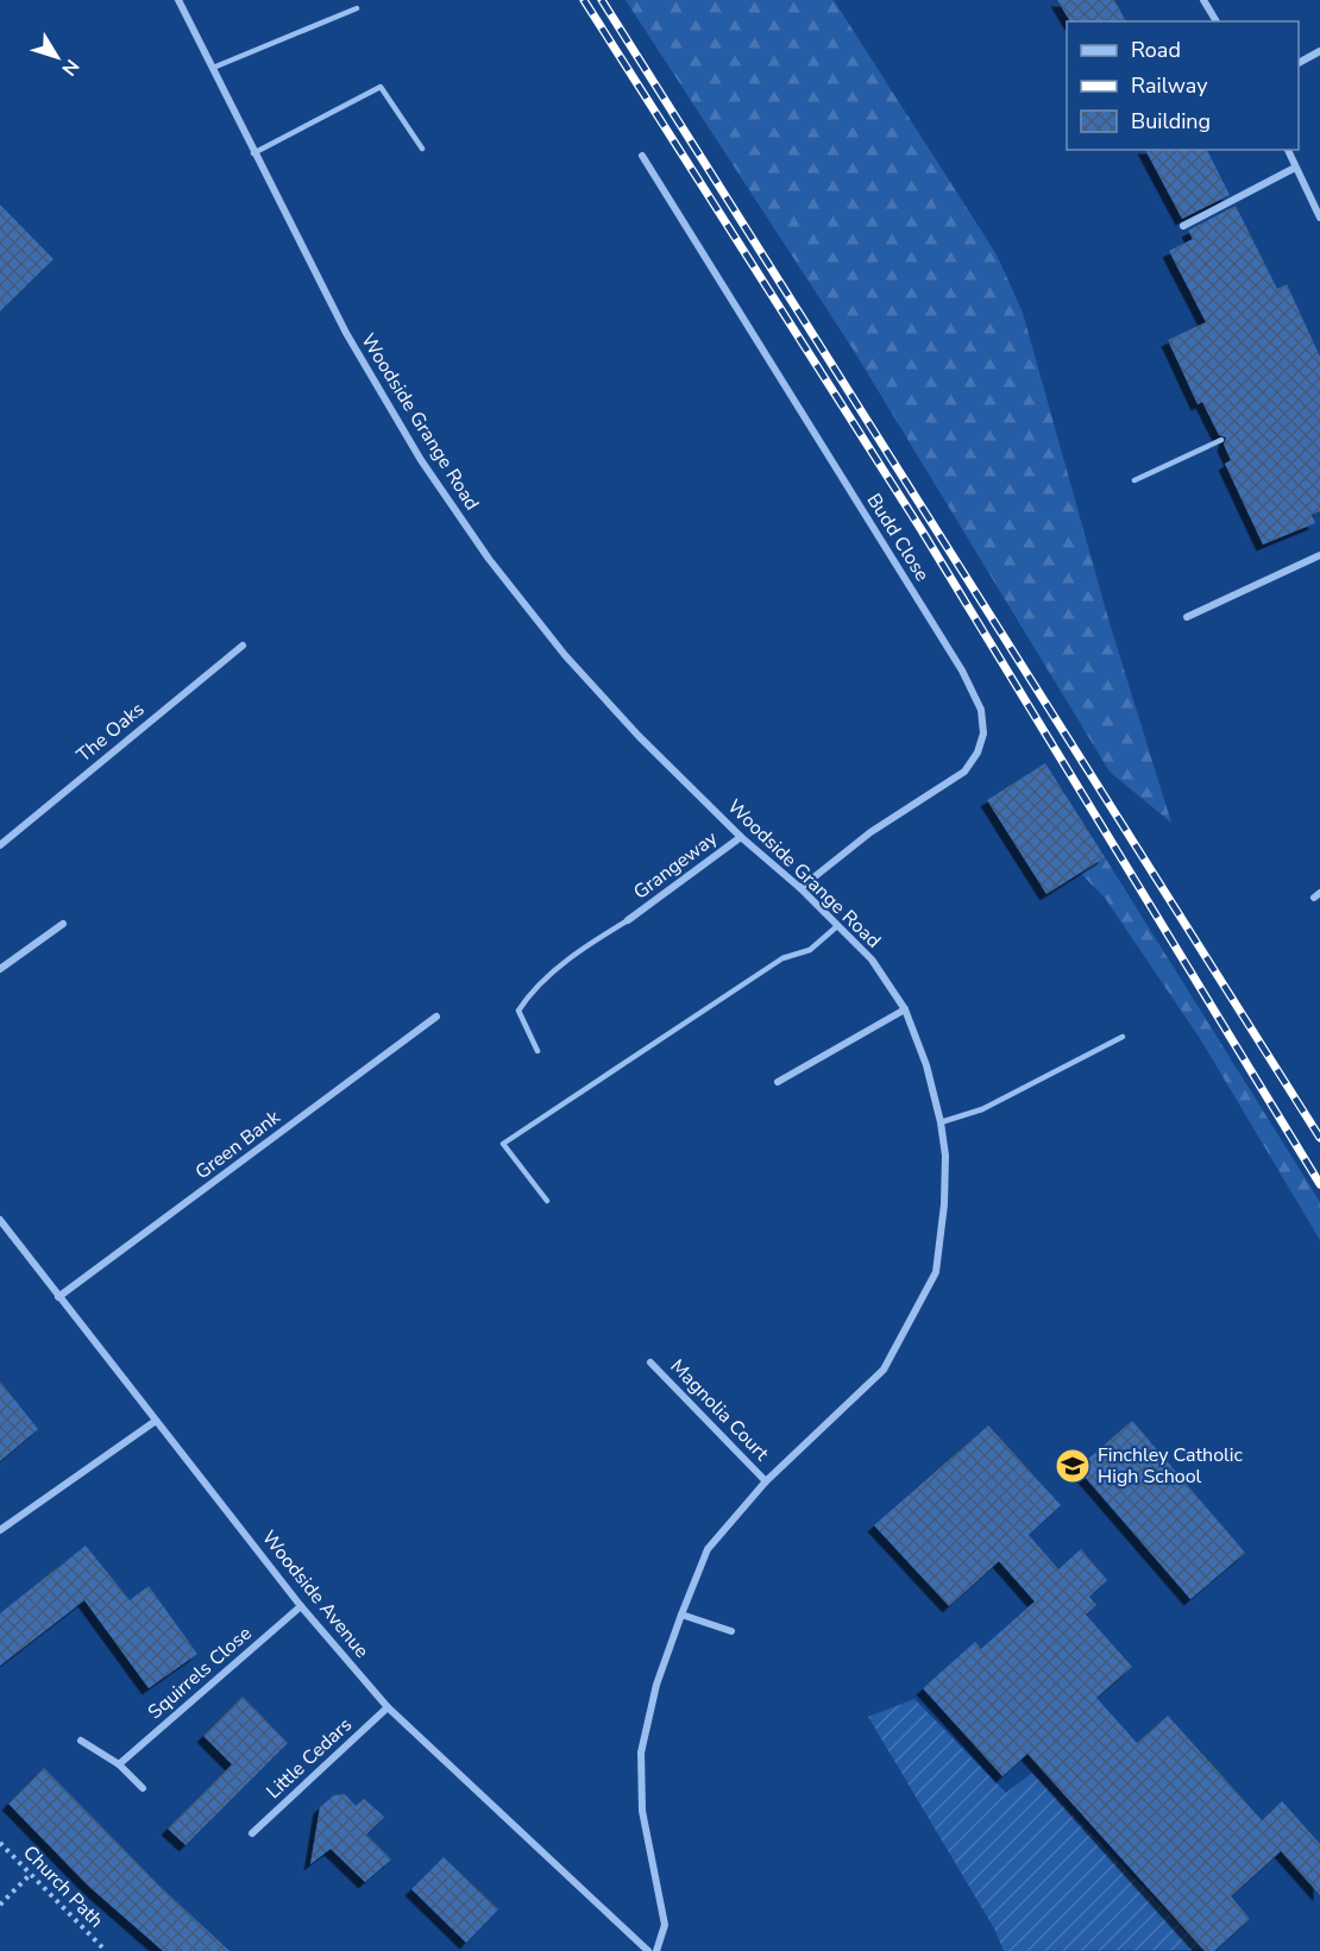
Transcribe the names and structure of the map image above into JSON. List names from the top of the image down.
{
  "streets": {
    "street": [
      "Woodside Grange Road",
      "Budd Close",
      "The Oaks",
      "Grangeway",
      "Green Bank",
      "Magnolia Court",
      "Woodside Avenue",
      "Squirrels Close",
      "Little Cedars"
    ],
    "path": ["Church Path"]
  },
  "crossings": [
    ["Woodside Grange Road", "Budd Close"],
    ["Woodside Grange Road", "Grangeway"],
    ["Woodside Grange Road", "Magnolia Court"],
    ["Green Bank", "Woodside Avenue"],
    ["Woodside Avenue", "Squirrels Close"],
    ["Woodside Avenue", "Little Cedars"]
  ],
  "places": {
    "school or university": ["Finchley Catholic High School"]
  },
  "legend": ["Road", "Railway", "Building"],
  "north": "bottom right"
}
